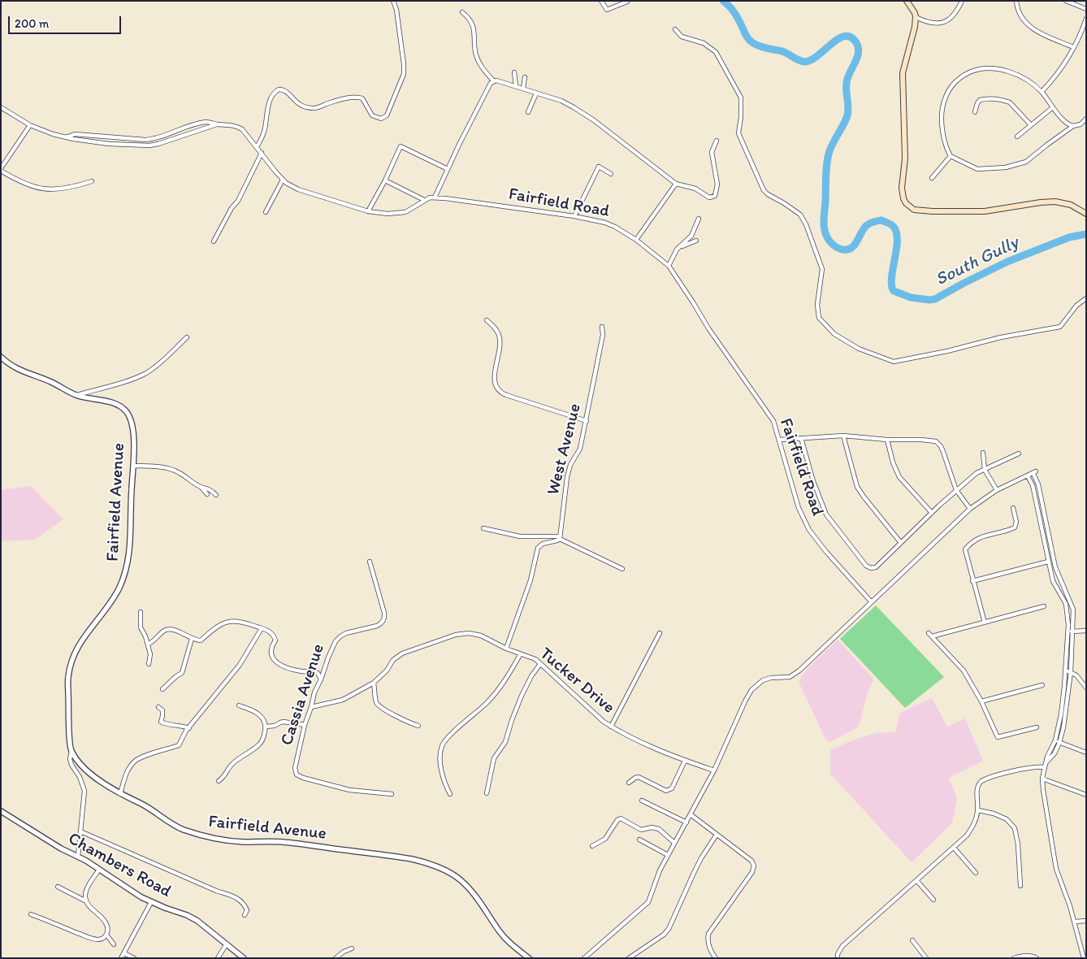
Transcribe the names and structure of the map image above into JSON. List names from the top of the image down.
{
  "streets": {
    "street": [
      "Fairfield Road",
      "West Avenue",
      "Fairfield Avenue",
      "Tucker Drive",
      "Cassia Avenue",
      "Chambers Road"
    ]
  },
  "crossings": [
    ["Tucker Drive", "Cassia Avenue"]
  ],
  "water": ["South Gully"],
  "scale_bar": "200 m"
}
